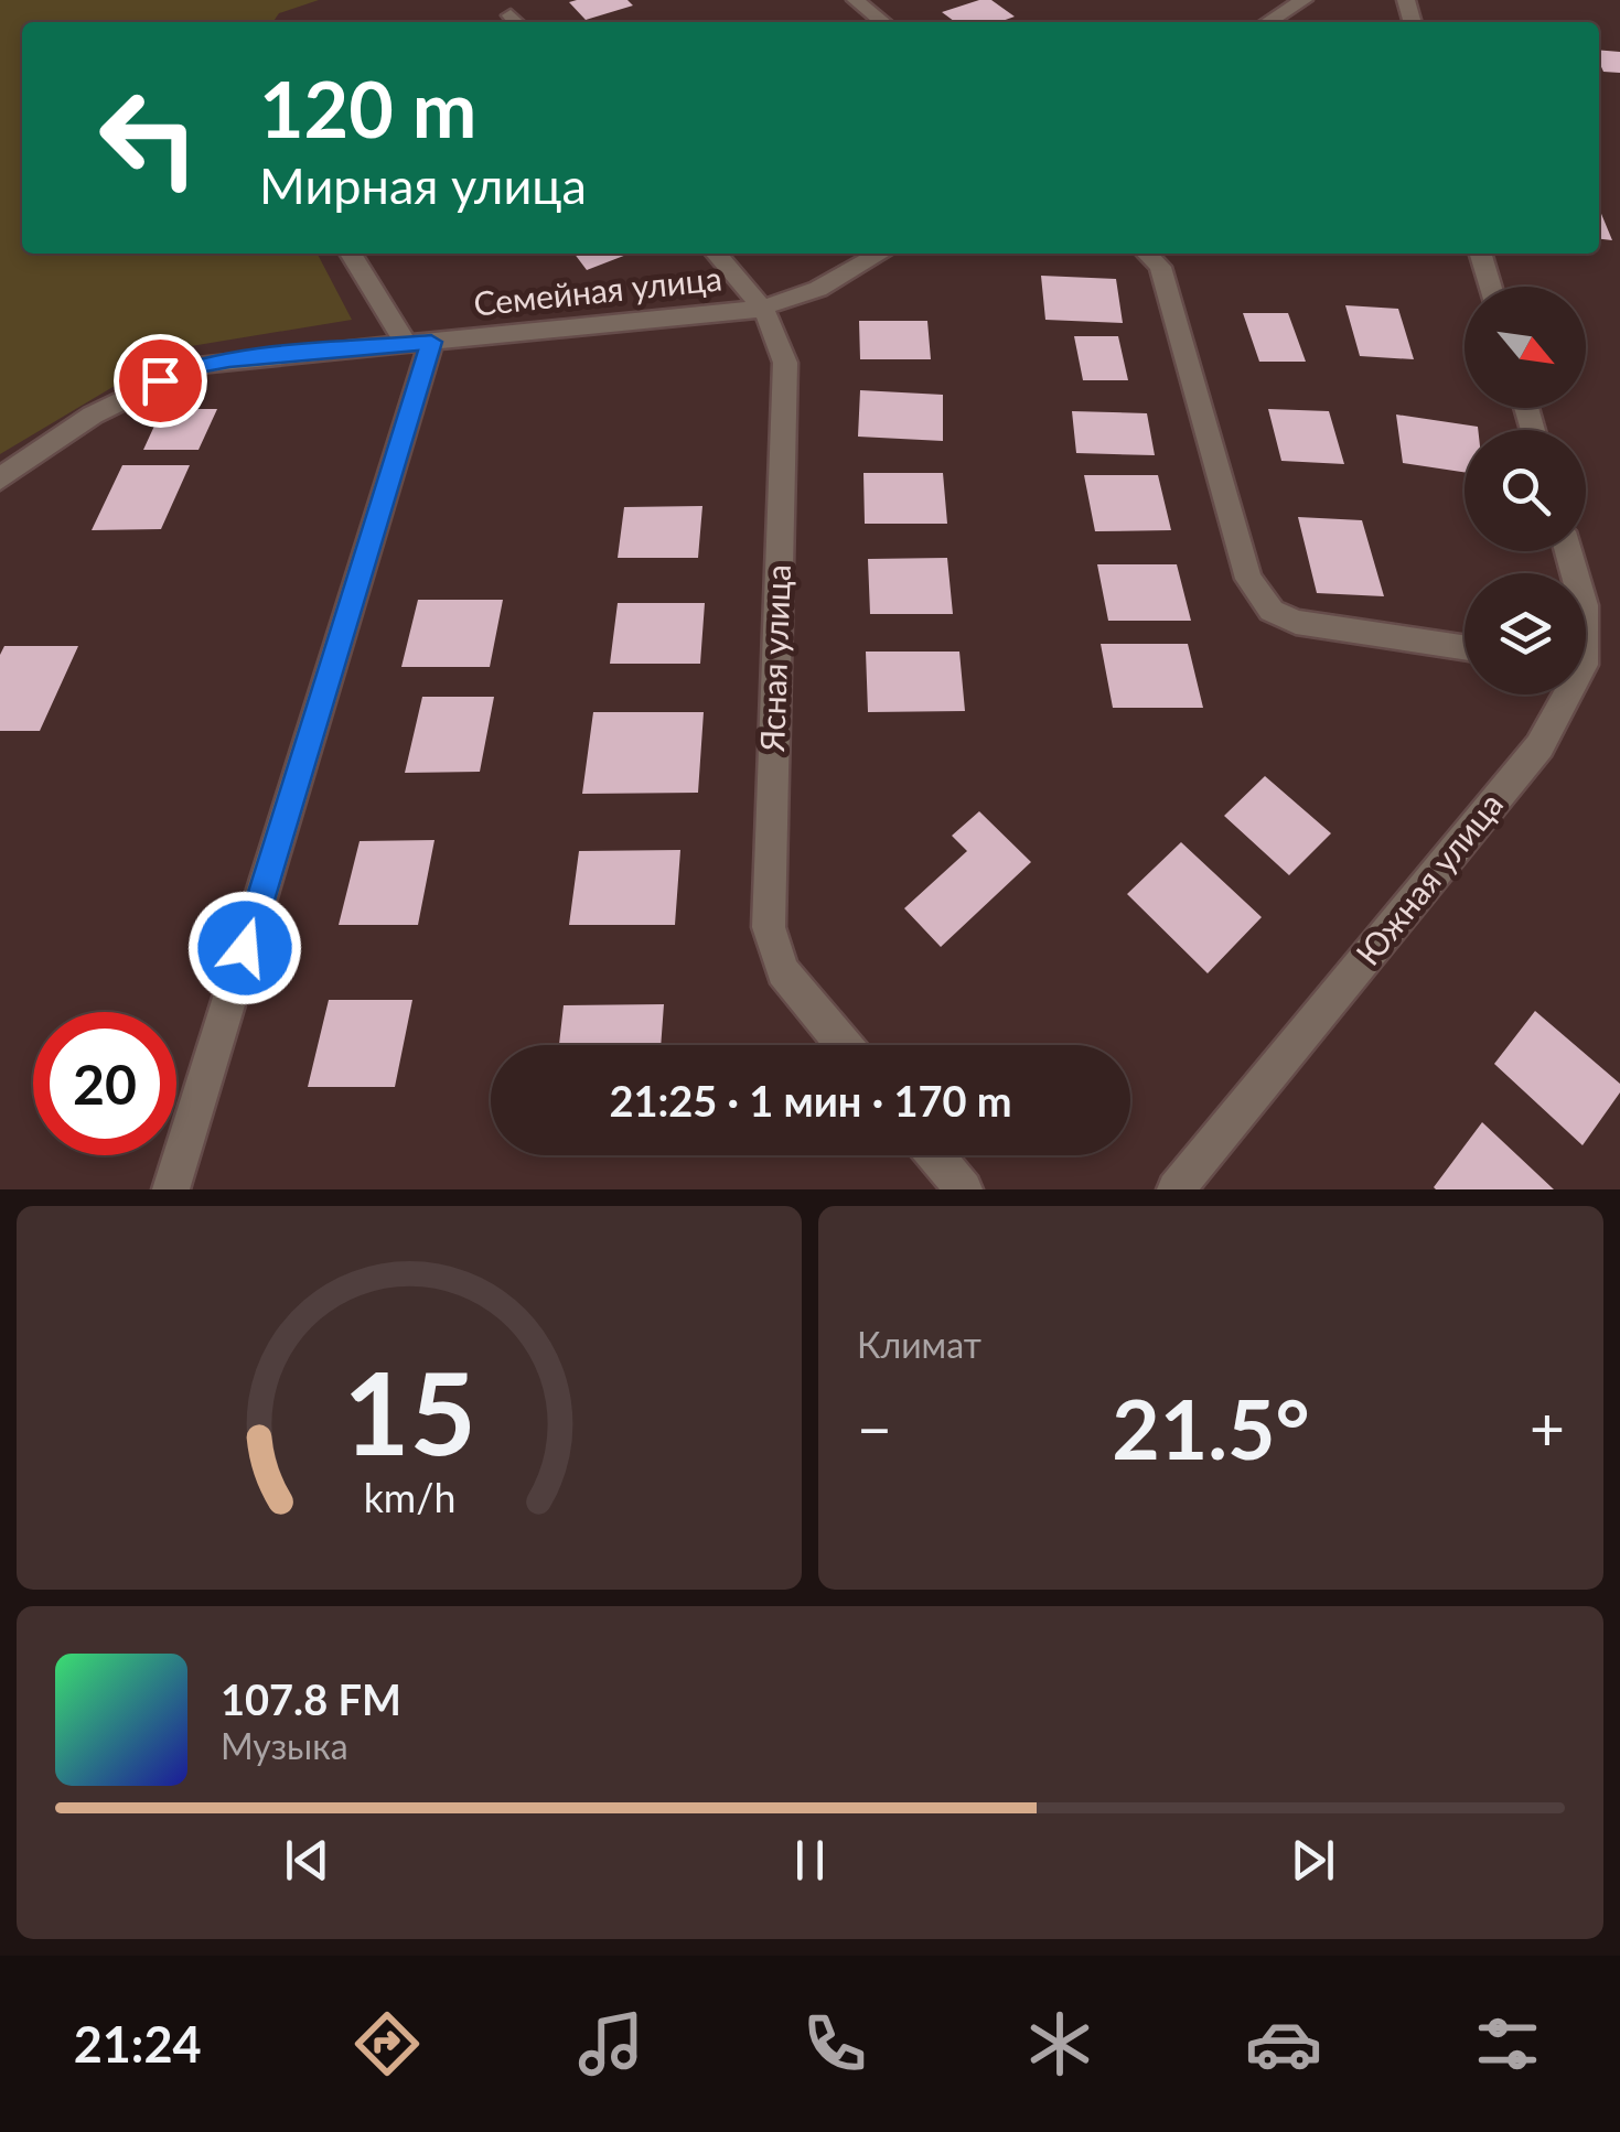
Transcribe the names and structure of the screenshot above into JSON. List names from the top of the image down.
{
  "streets": {
    "street": ["Семейная улица", "Ясная улица", "Южная улица"]
  },
  "crossings": [
    ["Семейная улица", "Ясная улица"]
  ],
  "north": "bottom right",
  "page": {
    "turn": ["120 m", "Мирная улица"],
    "limit": "20",
    "trip": "21:25 · 1 мин · 170 m",
    "tile": "Климат",
    "heat": ["−", "21.5°", "+"],
    "song": ["107.8 FM", "Музыка"],
    "tabs": "21:24",
    "gauge": ["15", "km/h"]
  }
}
